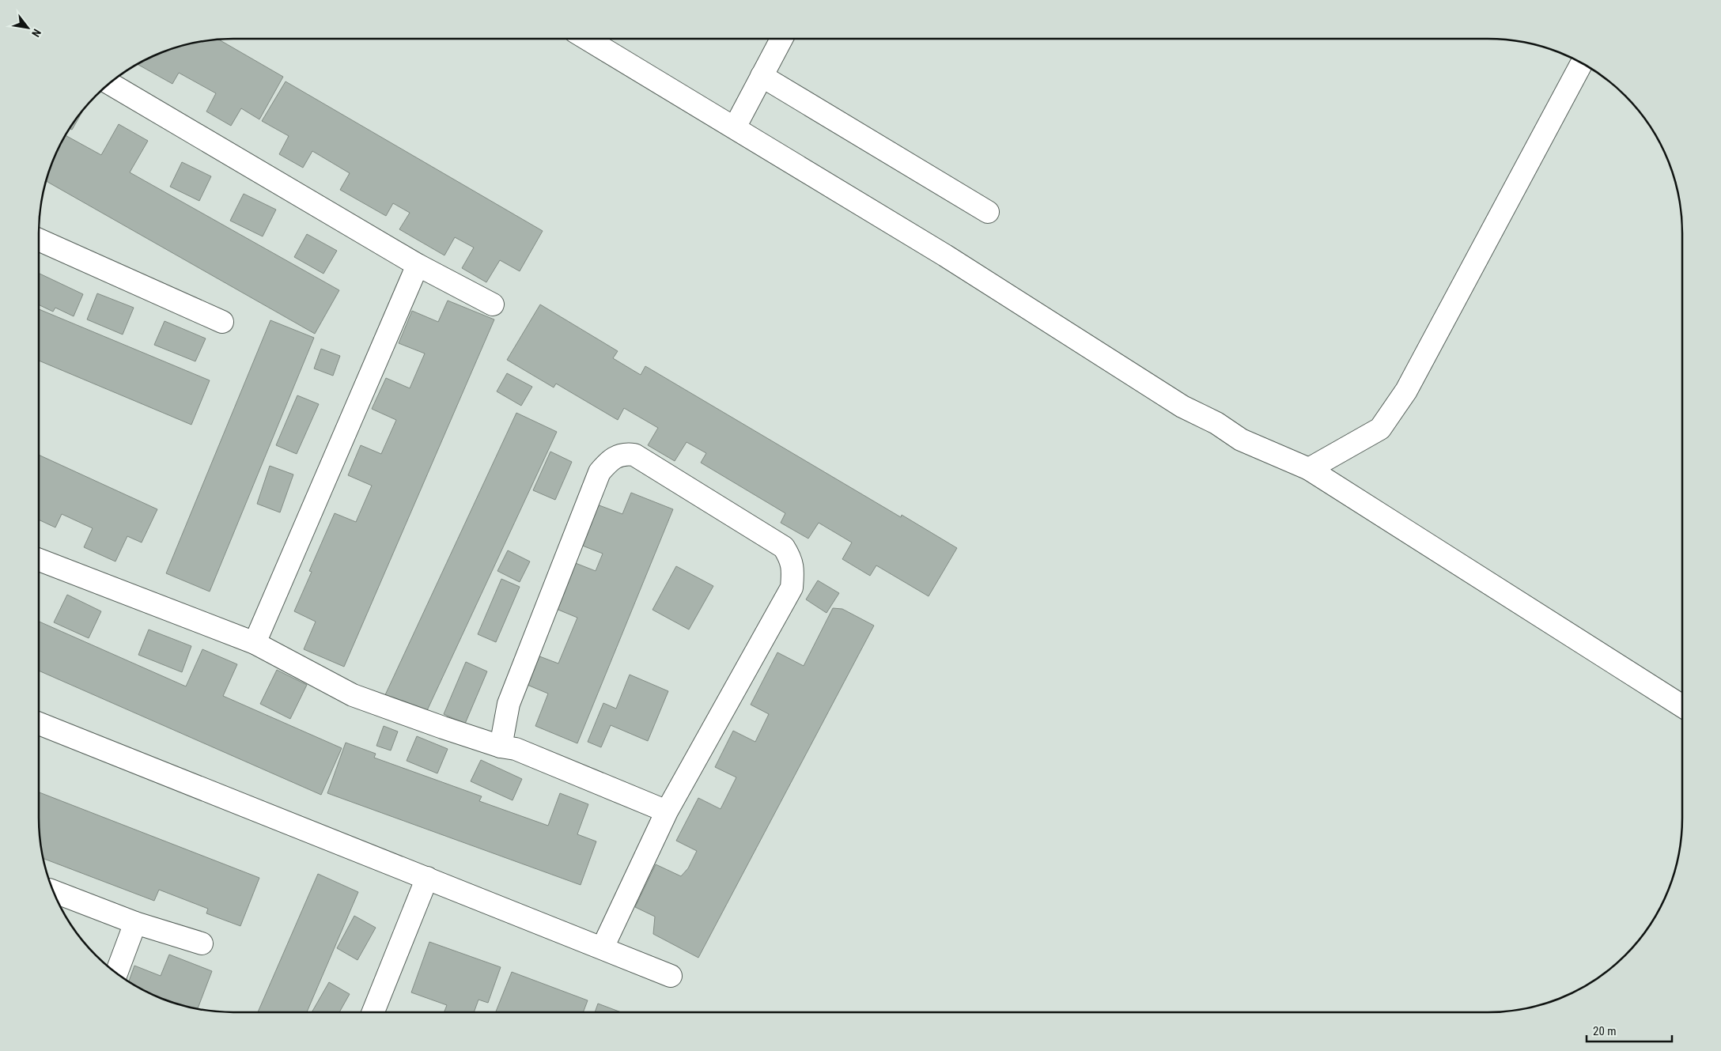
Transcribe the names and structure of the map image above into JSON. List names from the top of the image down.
{
  "scale_bar": "20 m",
  "north": "bottom right"
}
